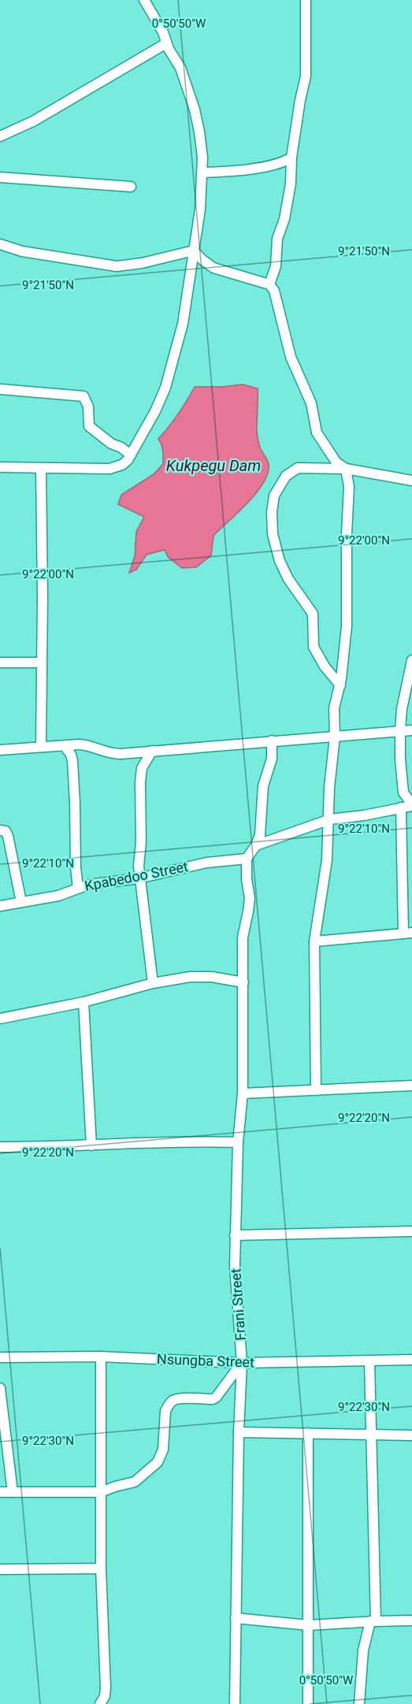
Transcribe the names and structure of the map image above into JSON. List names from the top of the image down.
{
  "streets": {
    "street": ["Kpabedoo Street", "Frani Street", "Nsungba Street"]
  },
  "crossings": [
    ["Kpabedoo Street", "Frani Street"],
    ["Frani Street", "Nsungba Street"]
  ],
  "water": ["Kukpegu Dam"],
  "coordinates": [
    "0°50'50\"W",
    "9°21'50\"N",
    "9°22'00\"N",
    "9°22'10\"N",
    "9°22'20\"N",
    "9°22'30\"N"
  ]
}
